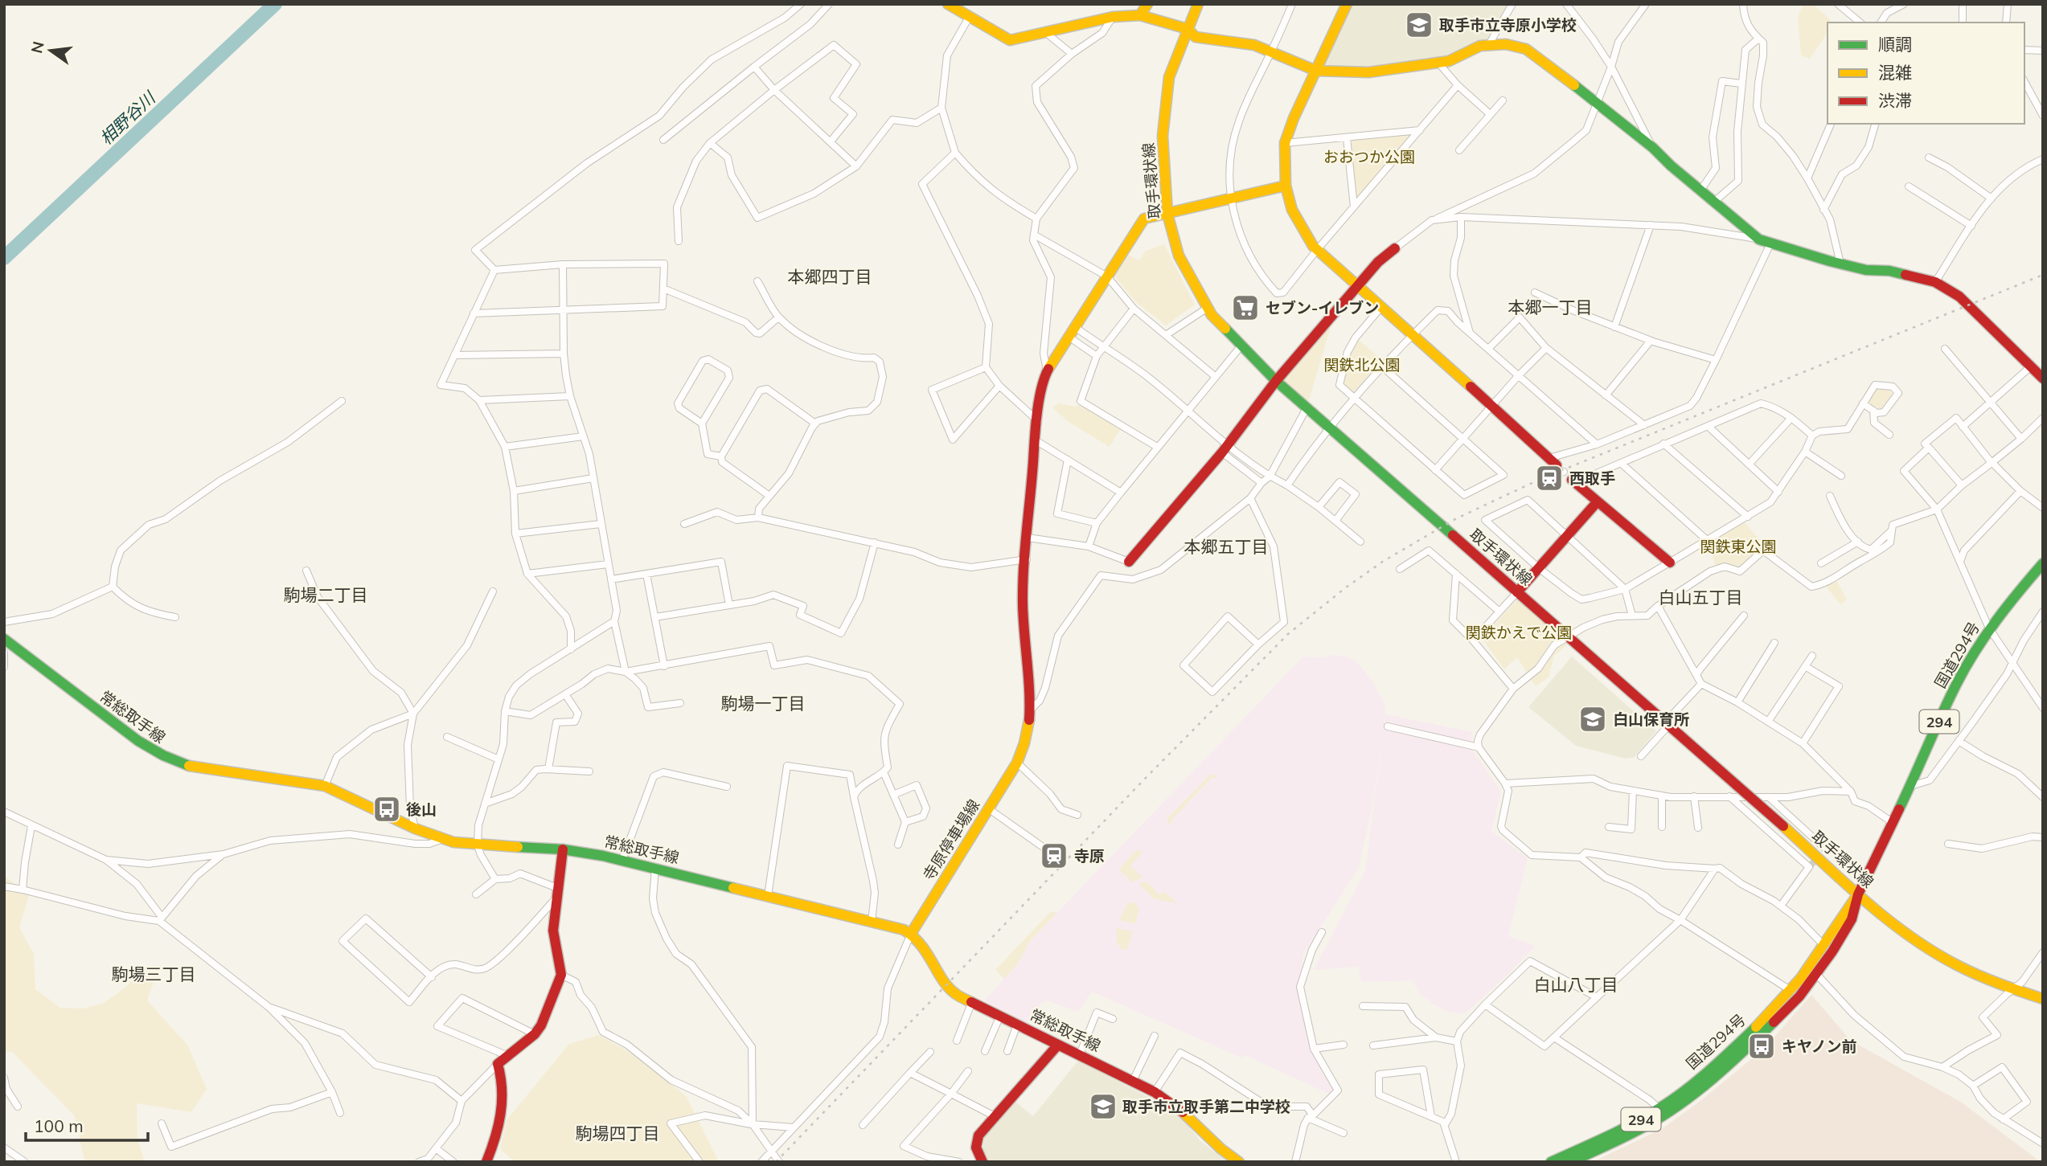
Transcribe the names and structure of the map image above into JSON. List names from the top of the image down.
{
  "streets": {
    "main road": [
      "取手環状線",
      "国道294号",
      "常総取手線",
      "294",
      "寺原停車場線"
    ]
  },
  "crossings": [
    ["取手環状線", "国道294号"],
    ["取手環状線", "寺原停車場線"],
    ["常総取手線", "寺原停車場線"]
  ],
  "districts": [
    "本郷四丁目",
    "本郷一丁目",
    "本郷五丁目",
    "駒場二丁目",
    "白山五丁目",
    "駒場一丁目",
    "駒場三丁目",
    "白山八丁目",
    "駒場四丁目"
  ],
  "water": ["相野谷川"],
  "parks": [
    "おおつか公園",
    "関鉄北公園",
    "関鉄東公園",
    "関鉄かえで公園"
  ],
  "places": {
    "school or university": ["取手市立寺原小学校", "白山保育所", "取手市立取手第二中学校"],
    "supermarket": ["セブン-イレブン"],
    "station": ["西取手", "寺原"],
    "bus stop": ["後山", "キヤノン前"]
  },
  "legend": ["順調", "混雑", "渋滞"],
  "scale_bar": "100 m",
  "north": "left"
}
